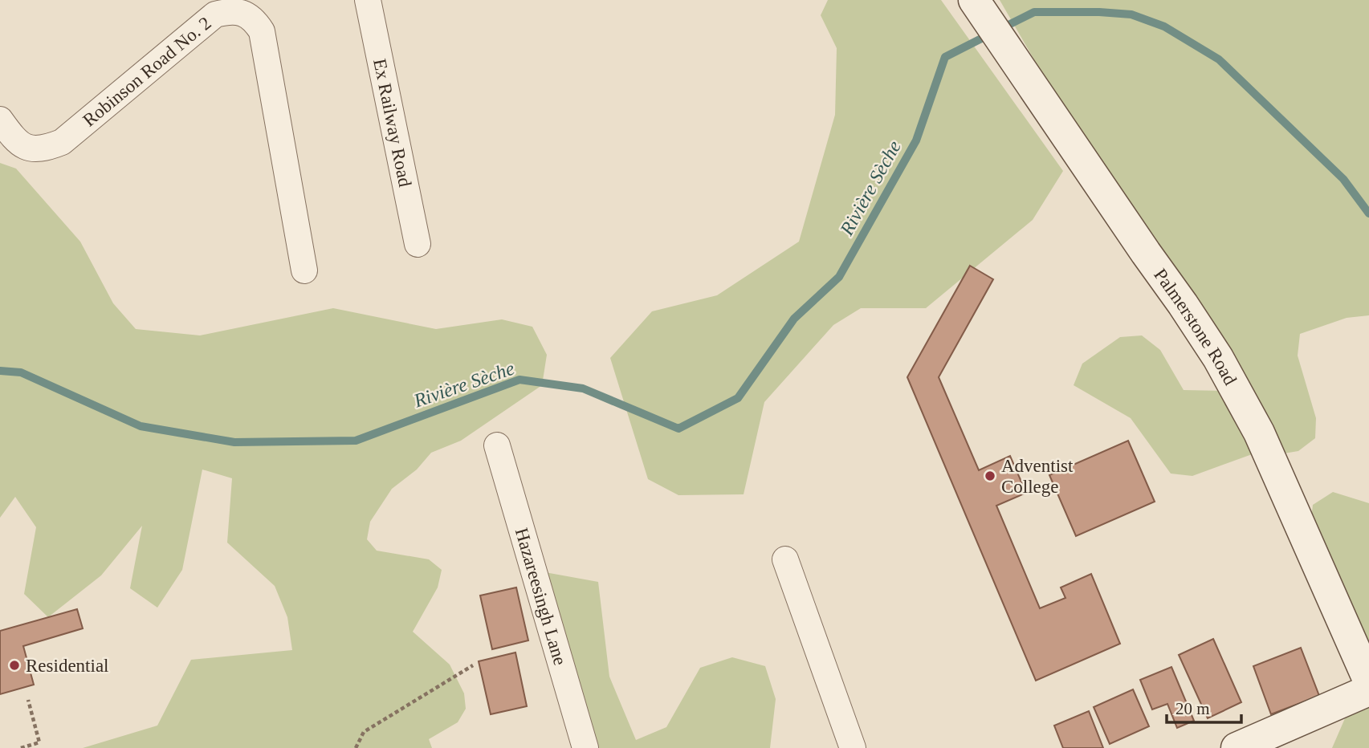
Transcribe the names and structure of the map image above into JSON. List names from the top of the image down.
{
  "streets": {
    "main road": ["Palmerstone Road"],
    "street": ["Robinson Road No. 2", "Ex Railway Road", "Hazareesingh Lane"]
  },
  "water": ["Rivière Sèche"],
  "places": ["Adventist College", "Residential"],
  "scale_bar": "20 m"
}
